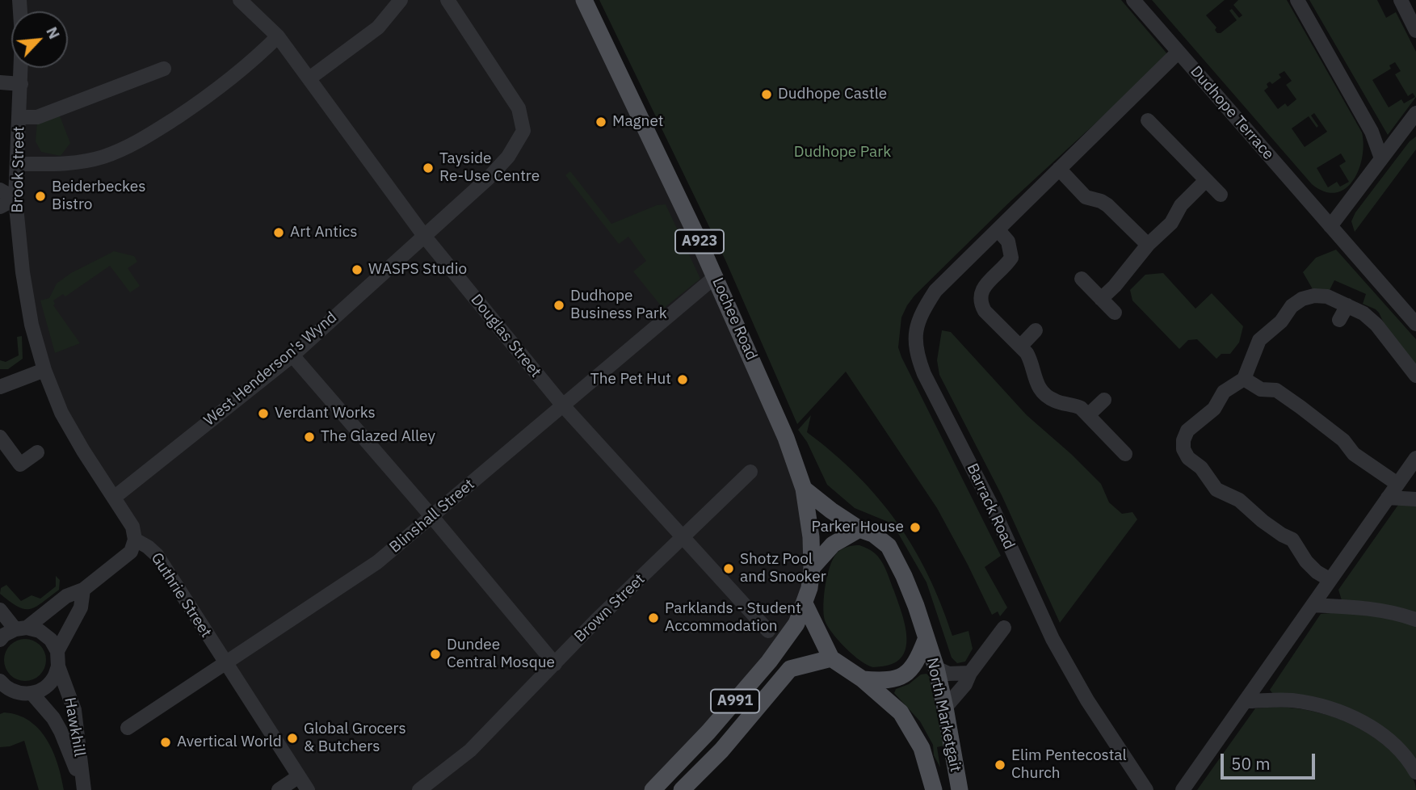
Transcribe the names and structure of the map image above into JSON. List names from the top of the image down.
{
  "streets": {
    "main road": [
      "A923",
      "Lochee Road",
      "A991",
      "North Marketgait"
    ],
    "street": [
      "Dudhope Terrace",
      "Brook Street",
      "Douglas Street",
      "West Henderson's Wynd",
      "Barrack Road",
      "Blinshall Street",
      "Guthrie Street",
      "Brown Street",
      "Hawkhill"
    ]
  },
  "crossings": [
    ["Dudhope Terrace", "Barrack Road"],
    ["Brook Street", "Guthrie Street"],
    ["Lochee Road", "Blinshall Street"],
    ["Lochee Road", "A991"],
    ["Lochee Road", "North Marketgait"],
    ["Douglas Street", "West Henderson's Wynd"],
    ["Douglas Street", "Blinshall Street"],
    ["Douglas Street", "Brown Street"],
    ["West Henderson's Wynd", "Guthrie Street"],
    ["Blinshall Street", "Guthrie Street"],
    ["A991", "North Marketgait"]
  ],
  "parks": ["Dudhope Park"],
  "places": [
    "Dudhope Castle",
    "Magnet",
    "Tayside Re-Use Centre",
    "Beiderbeckes Bistro",
    "Art Antics",
    "WASPS Studio",
    "Dudhope Business Park",
    "The Pet Hut",
    "Verdant Works",
    "The Glazed Alley",
    "Parker House",
    "Shotz Pool and Snooker",
    "Parklands - Student Accommodation",
    "Dundee Central Mosque",
    "Global Grocers & Butchers",
    "Avertical World",
    "Elim Pentecostal Church"
  ],
  "scale_bar": "50 m",
  "north": "top right"
}
